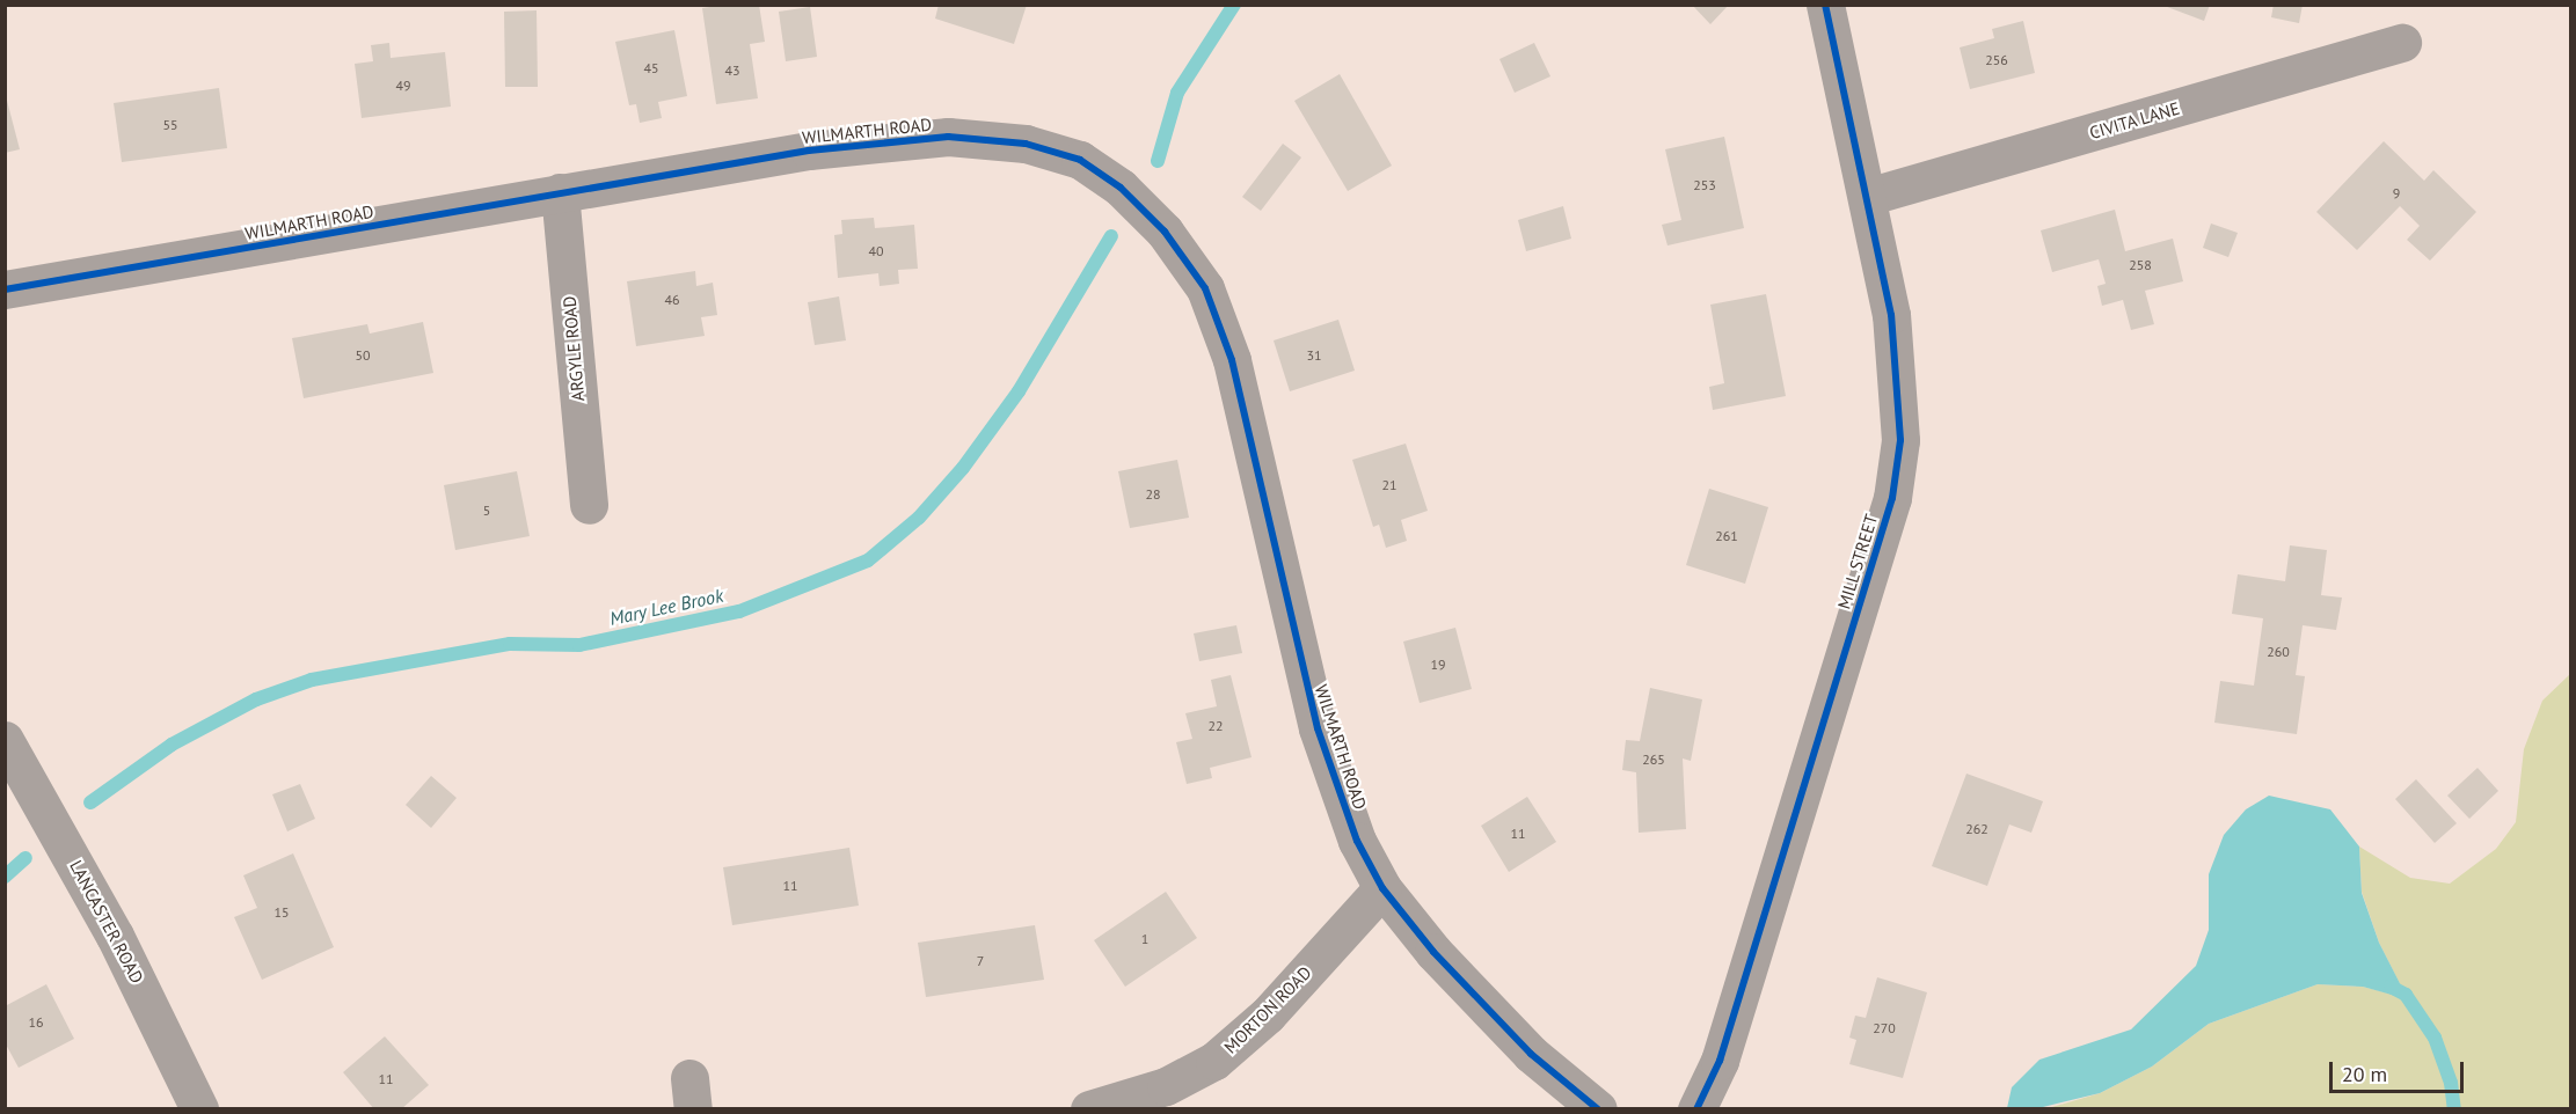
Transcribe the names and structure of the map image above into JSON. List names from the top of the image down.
{
  "streets": {
    "street": [
      "CIVITA LANE",
      "WILMARTH ROAD",
      "ARGYLE ROAD",
      "MILL STREET",
      "LANCASTER ROAD",
      "MORTON ROAD"
    ]
  },
  "crossings": [
    ["CIVITA LANE", "MILL STREET"],
    ["WILMARTH ROAD", "ARGYLE ROAD"],
    ["WILMARTH ROAD", "MORTON ROAD"]
  ],
  "water": ["Mary Lee Brook"],
  "house_numbers": [
    "256",
    "45",
    "43",
    "49",
    "55",
    "253",
    "9",
    "40",
    "258",
    "46",
    "50",
    "31",
    "21",
    "28",
    "5",
    "261",
    "260",
    "19",
    "22",
    "265",
    "262",
    "11",
    "11",
    "15",
    "1",
    "7",
    "16",
    "270",
    "11"
  ],
  "scale_bar": "20 m"
}
